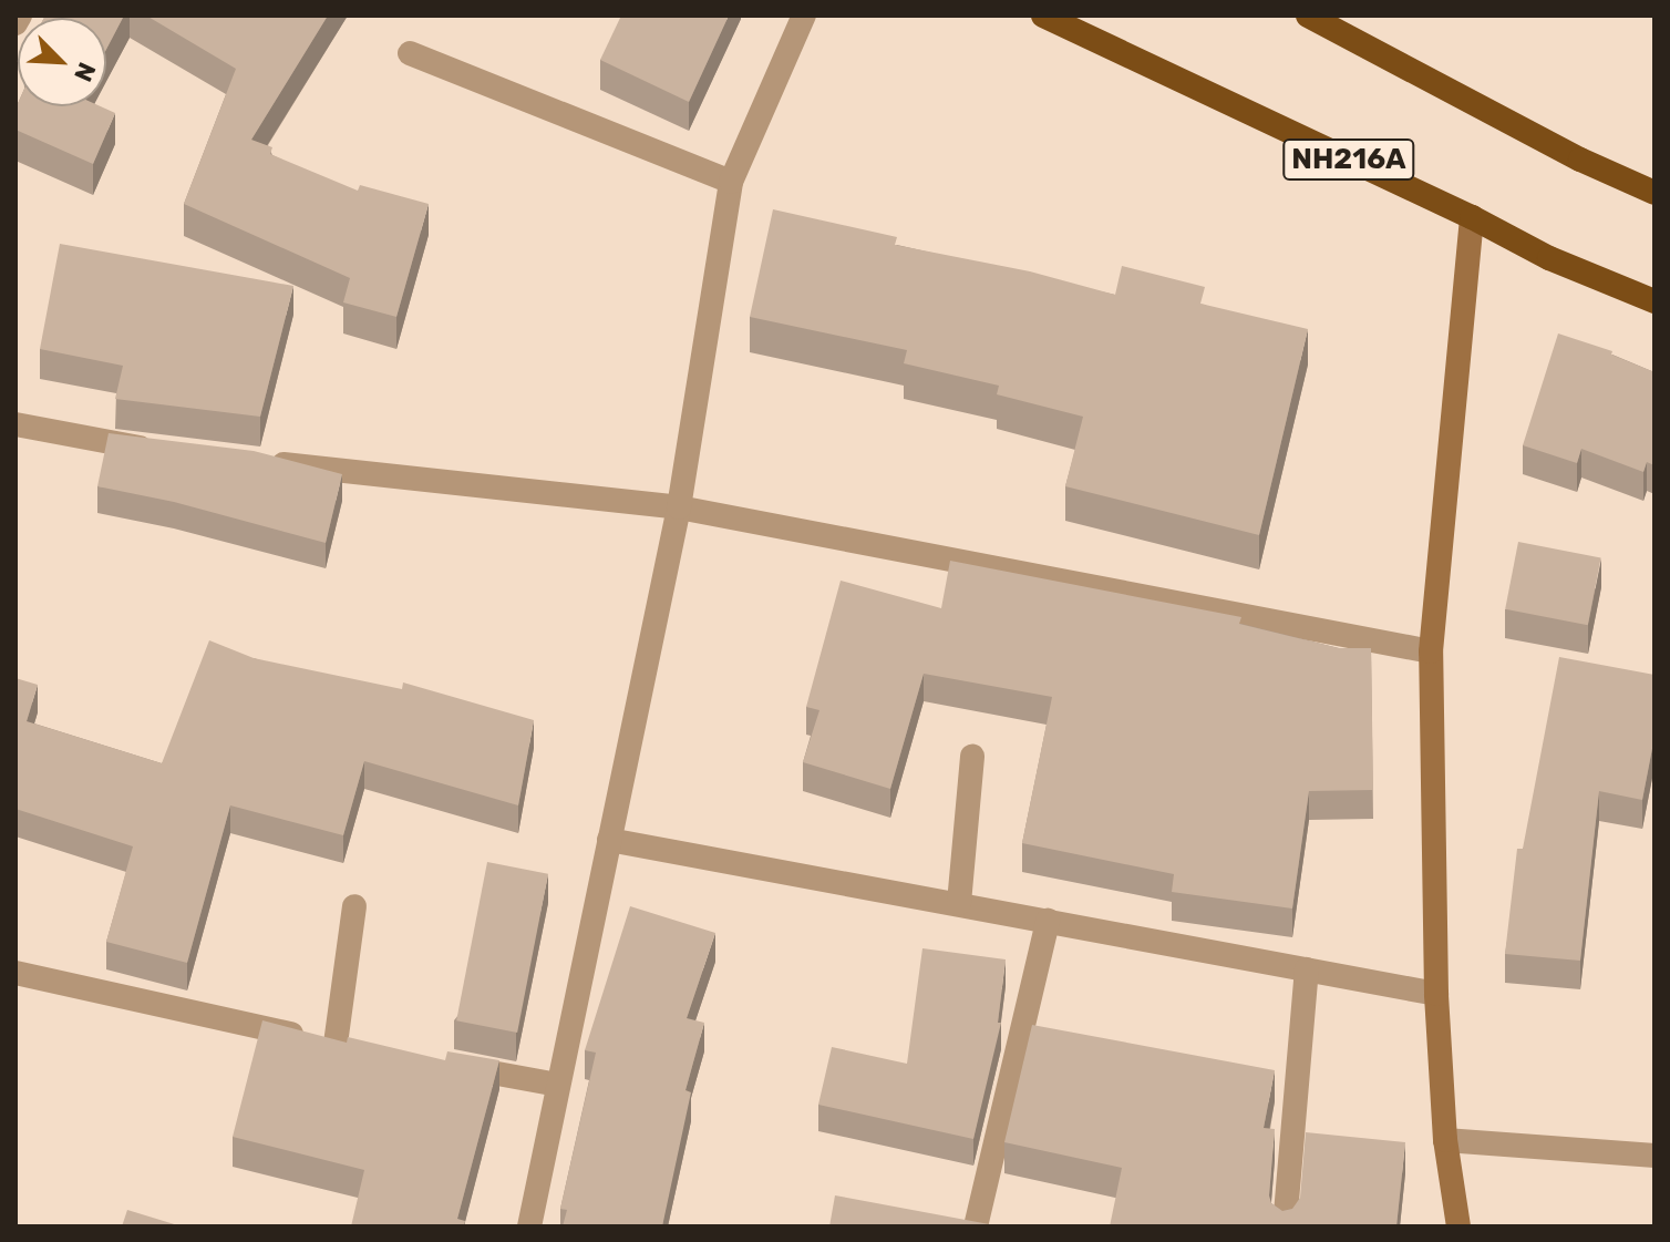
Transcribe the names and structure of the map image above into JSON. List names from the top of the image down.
{
  "streets": {
    "highway": ["NH216A"]
  },
  "north": "bottom right"
}
